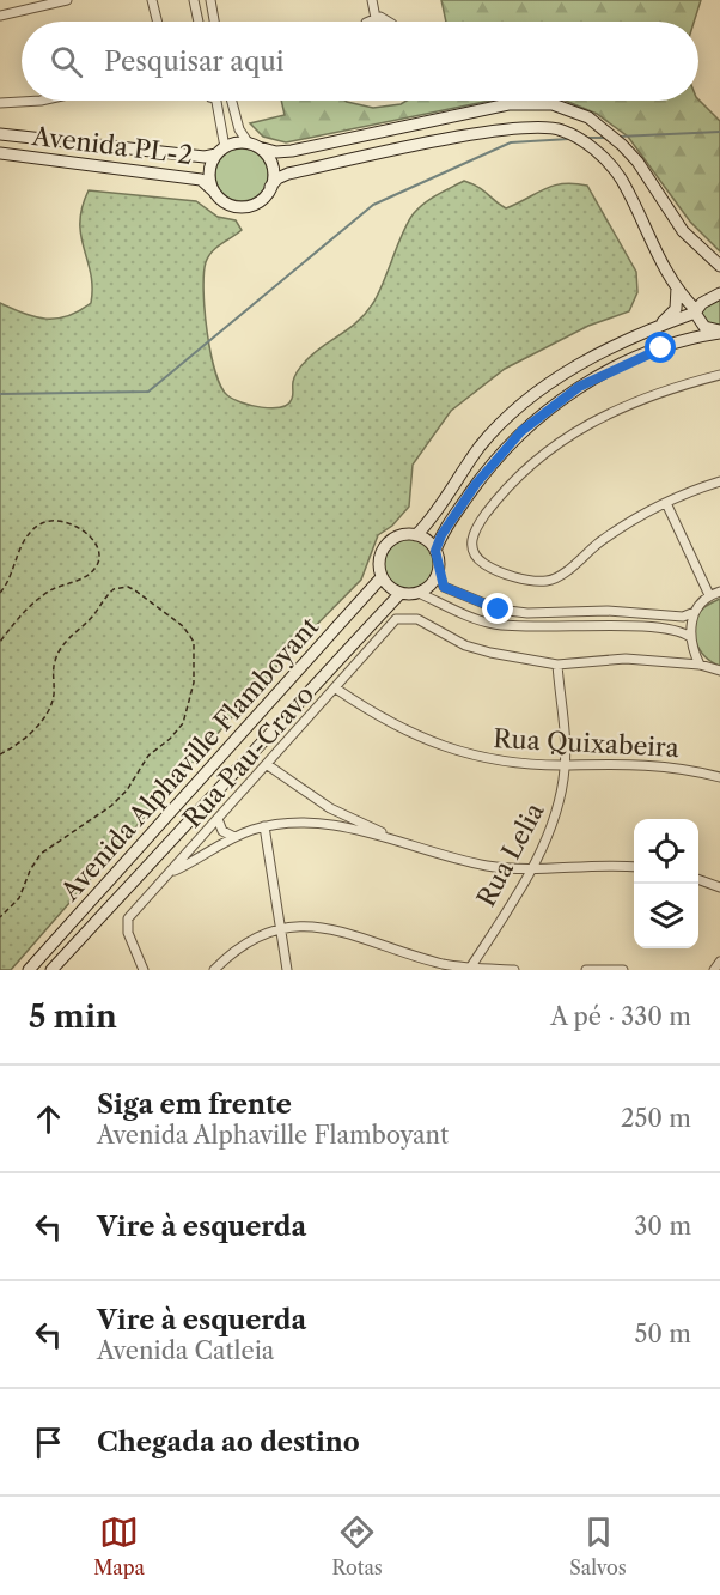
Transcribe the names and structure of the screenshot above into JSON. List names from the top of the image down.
{
  "streets": {
    "street": [
      "Avenida PL-2",
      "Rua Quixabeira",
      "Rua Pau-Cravo",
      "Avenida Alphaville Flamboyant",
      "Rua Lelia"
    ]
  },
  "crossings": [
    ["Rua Quixabeira", "Rua Pau-Cravo"],
    ["Rua Quixabeira", "Rua Lelia"],
    ["Rua Pau-Cravo", "Rua Lelia"]
  ],
  "page": {
    "search": "Pesquisar aqui",
    "heading": ["5 min", "A pé · 330 m"],
    "list": [
      ["Siga em frente", "Avenida Alphaville Flamboyant", "250 m"],
      ["Vire à esquerda", "30 m"],
      ["Vire à esquerda", "Avenida Catleia", "50 m"],
      "Chegada ao destino"
    ],
    "nav": ["Mapa", "Rotas", "Salvos"]
  }
}
